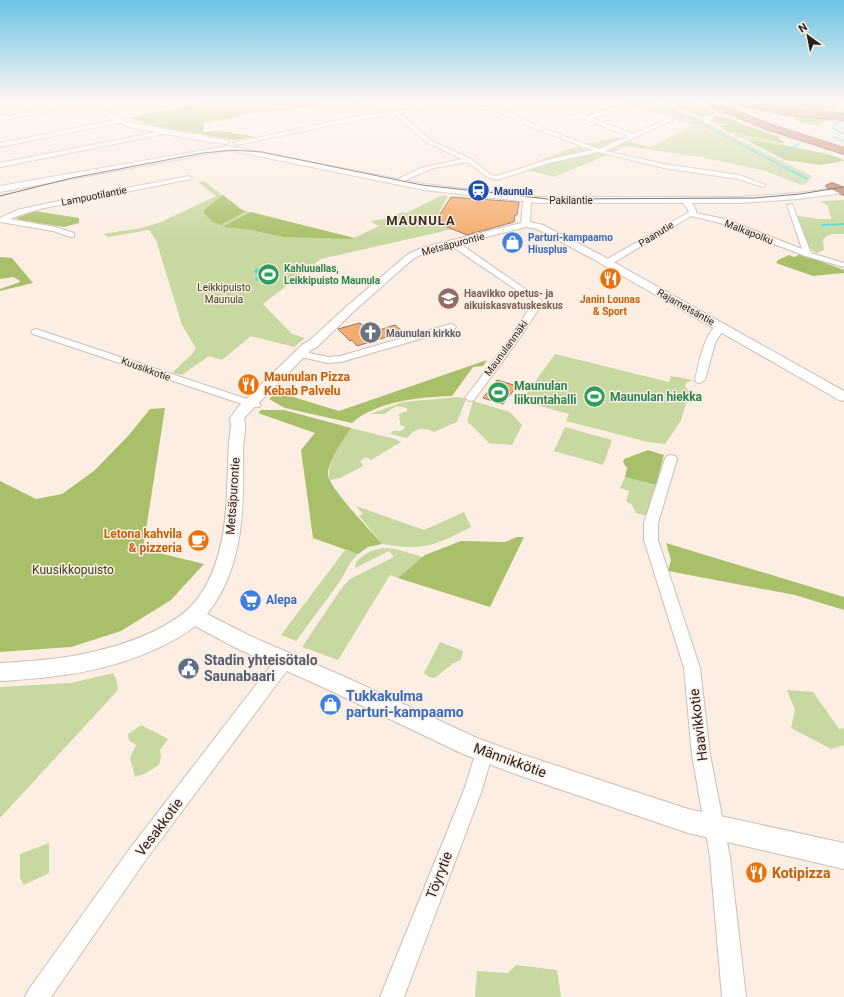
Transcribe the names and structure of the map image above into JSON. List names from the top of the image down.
{
  "streets": {
    "main road": ["Pakilantie"],
    "street": [
      "Lampuotilantie",
      "Malkapolku",
      "Paanutie",
      "Metsäpurontie",
      "Rajametsäntie",
      "Maunulanmäki",
      "Kuusikkotie",
      "Haavikkotie",
      "Männikkötie",
      "Vesakkotie",
      "Töyrytie"
    ]
  },
  "crossings": [
    ["Malkapolku", "Paanutie"],
    ["Paanutie", "Rajametsäntie"],
    ["Metsäpurontie", "Rajametsäntie"],
    ["Metsäpurontie", "Maunulanmäki"],
    ["Metsäpurontie", "Kuusikkotie"],
    ["Metsäpurontie", "Männikkötie"],
    ["Haavikkotie", "Männikkötie"],
    ["Männikkötie", "Vesakkotie"],
    ["Männikkötie", "Töyrytie"]
  ],
  "districts": ["MAUNULA"],
  "parks": ["Leikkipuisto Maunula", "Kuusikkopuisto"],
  "places": {
    "station": ["Maunula"],
    "shop": ["Parturi-kampaamo Hiusplus", "Tukkakulma parturi-kampaamo"],
    "sports": ["Kahluuallas, Leikkipuisto Maunula", "Maunulan liikuntahalli", "Maunulan hiekka"],
    "restaurant": ["Janin Lounas & Sport", "Maunulan Pizza Kebab Palvelu", "Kotipizza"],
    "school or university": ["Haavikko opetus- ja aikuiskasvatuskeskus"],
    "church": ["Maunulan kirkko"],
    "cafe": ["Letona kahvila & pizzeria"],
    "supermarket": ["Alepa"],
    "public building": ["Stadin yhteisötalo Saunabaari"]
  },
  "north": "top left"
}
